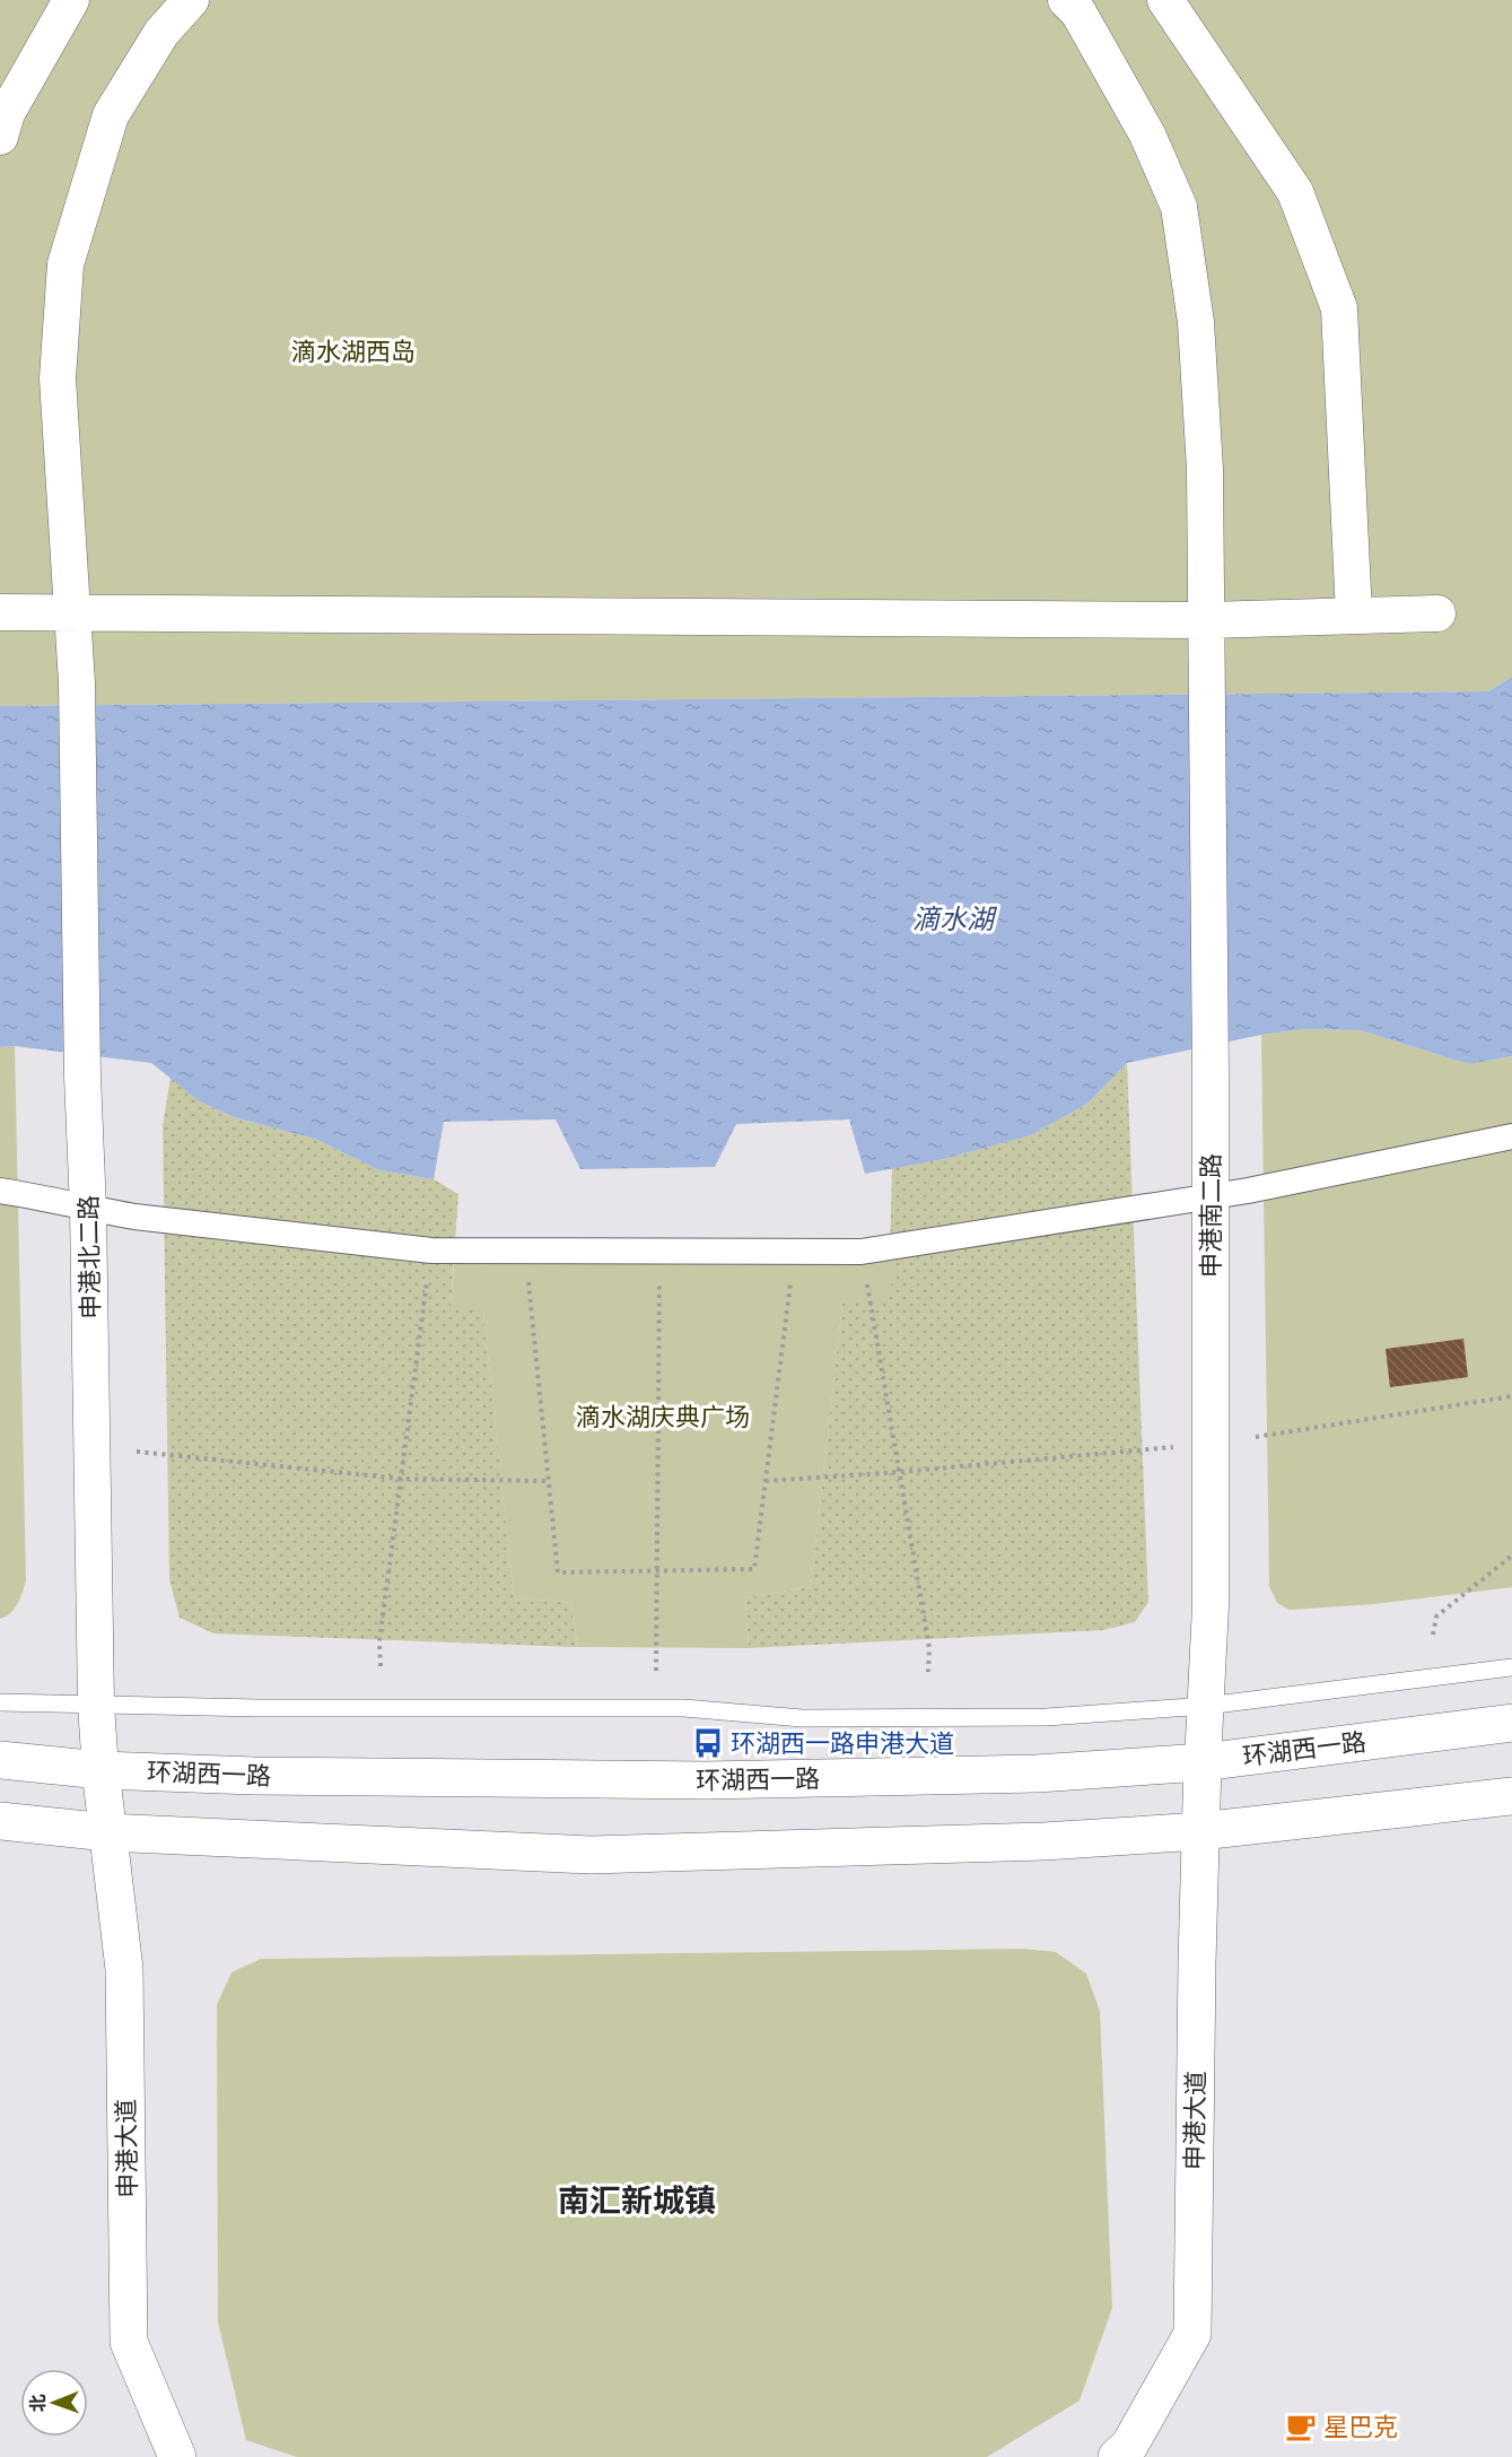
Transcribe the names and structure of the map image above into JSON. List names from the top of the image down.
{
  "streets": {
    "main road": ["申港北二路", "环湖西一路", "申港大道"],
    "street": ["申港南二路"]
  },
  "crossings": [
    ["申港南二路", "环湖西一路"],
    ["申港南二路", "申港大道"],
    ["申港北二路", "环湖西一路"],
    ["申港北二路", "申港大道"],
    ["环湖西一路", "申港大道"]
  ],
  "districts": ["南汇新城镇"],
  "water": ["滴水湖"],
  "parks": ["滴水湖西岛", "滴水湖庆典广场"],
  "places": {
    "bus stop": ["环湖西一路申港大道"],
    "cafe": ["星巴克"]
  },
  "north": "left"
}
